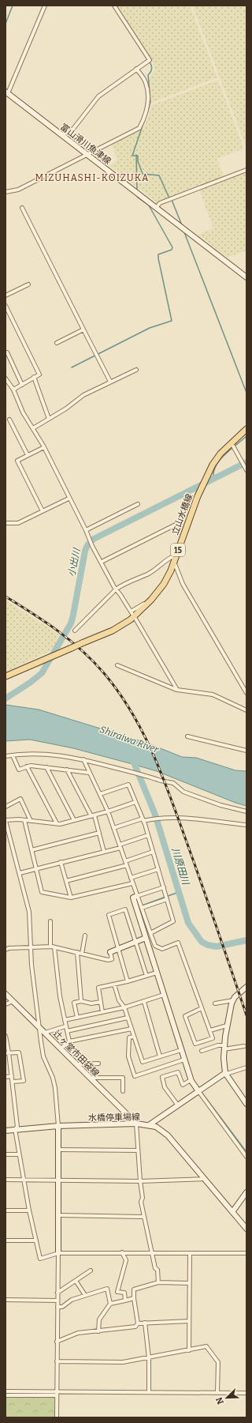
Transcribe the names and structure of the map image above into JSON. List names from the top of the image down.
{
  "streets": {
    "main road": [
      "富山滑川魚津線",
      "立山水橋線",
      "15",
      "辻ヶ堂市田袋線",
      "水橋停車場線"
    ]
  },
  "crossings": [
    ["辻ヶ堂市田袋線", "水橋停車場線"]
  ],
  "districts": ["MIZUHASHI-KOIZUKA"],
  "water": ["小出川", "Shiraiwa River", "川原田川"],
  "north": "bottom left"
}
